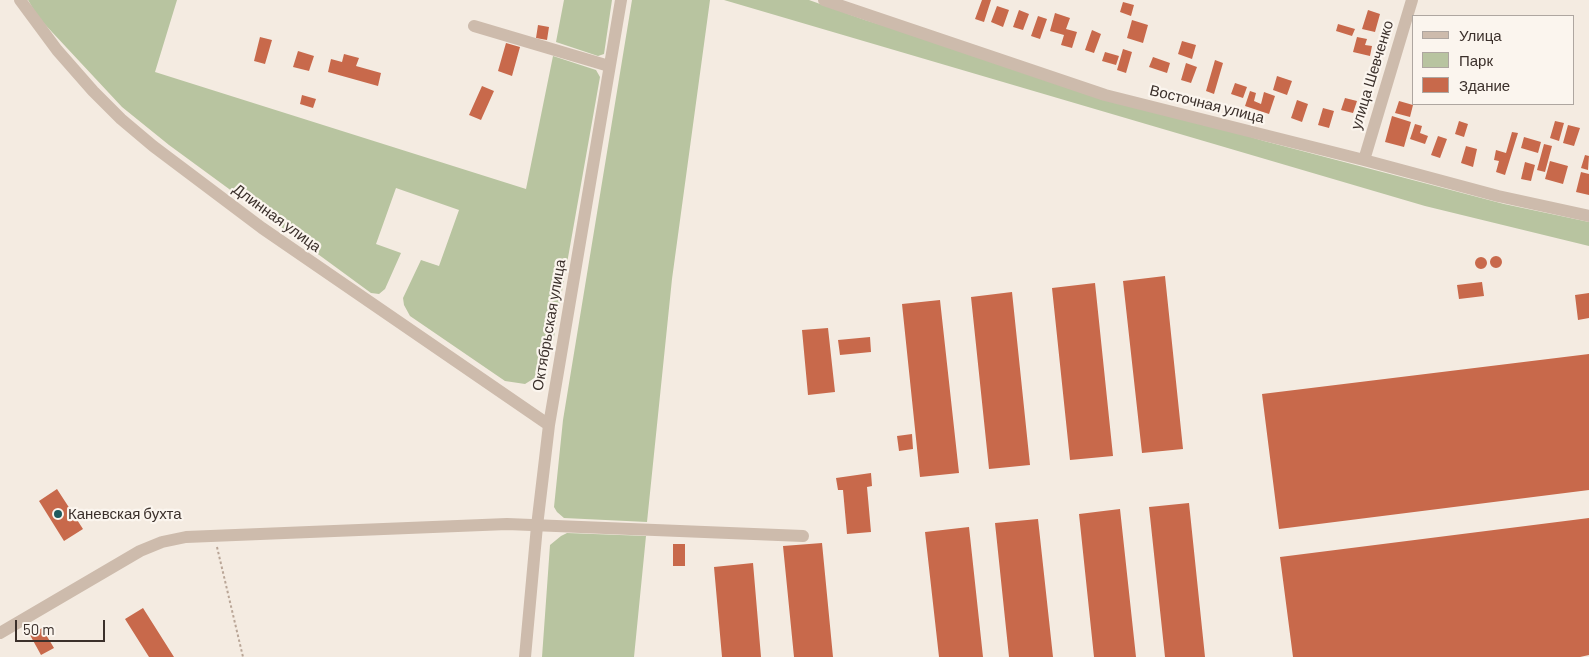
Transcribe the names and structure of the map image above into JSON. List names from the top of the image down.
{
  "streets": {
    "street": [
      "улица Шевченко",
      "Восточная улица",
      "Длинная улица",
      "Октябрьская улица"
    ]
  },
  "crossings": [
    ["улица Шевченко", "Восточная улица"],
    ["Длинная улица", "Октябрьская улица"]
  ],
  "places": ["Каневская бухта"],
  "legend": ["Улица", "Парк", "Здание"],
  "scale_bar": "50 m"
}
